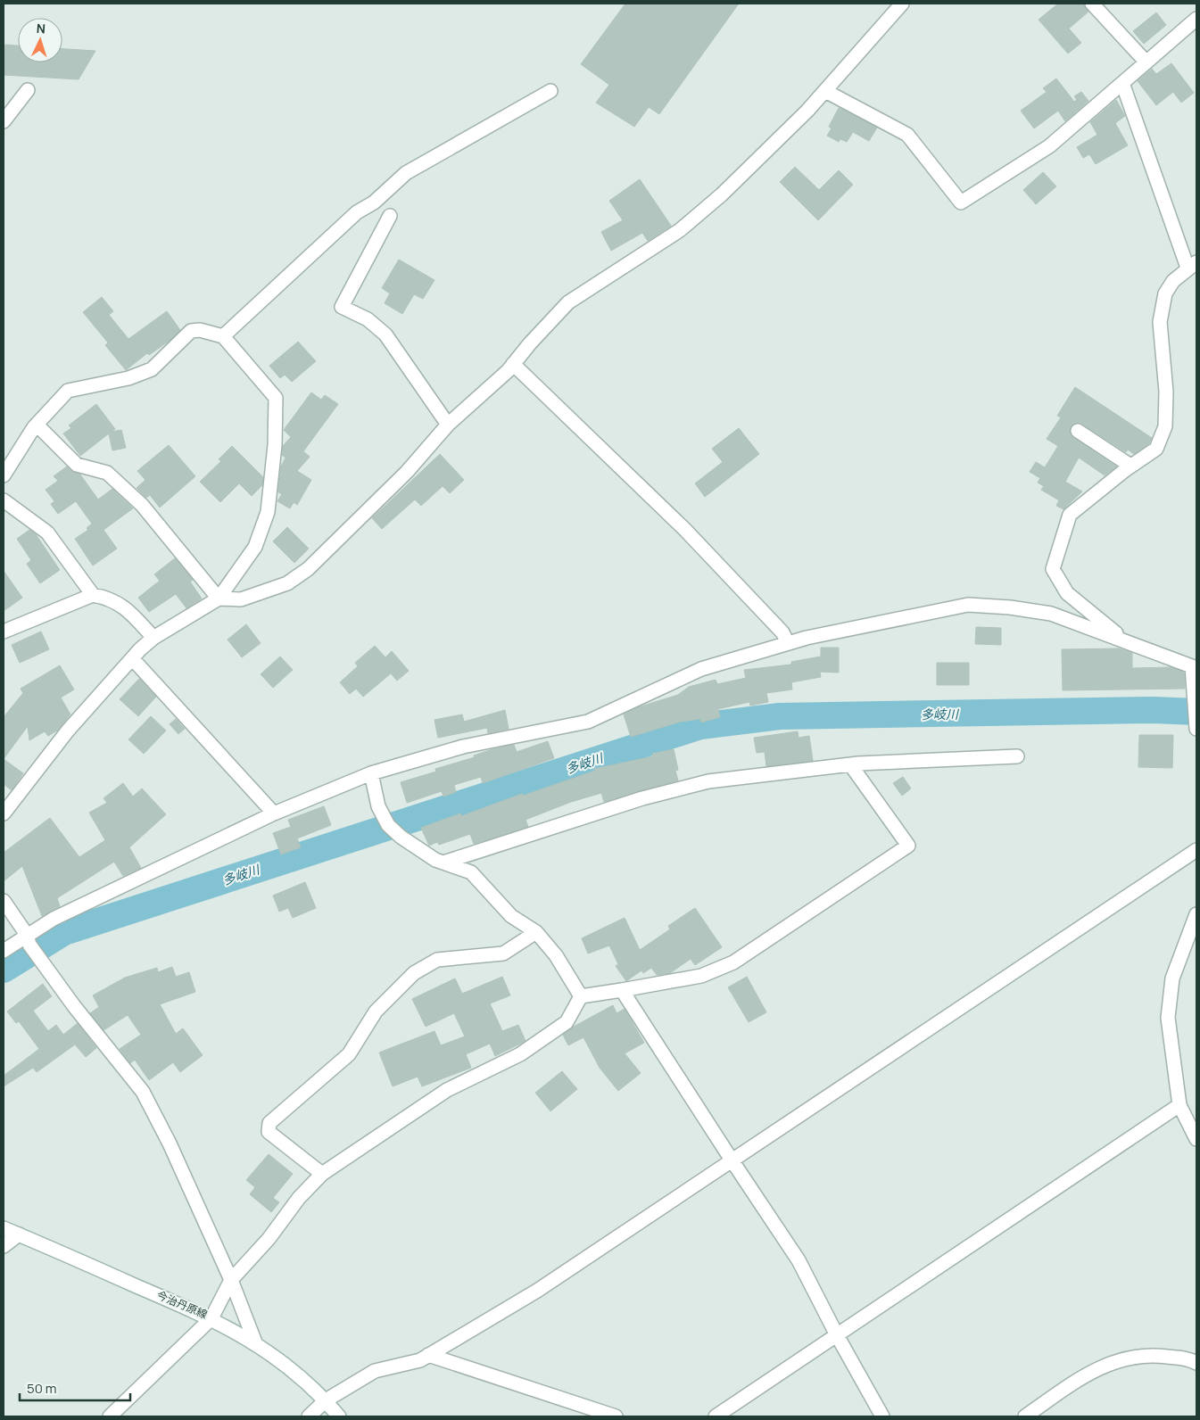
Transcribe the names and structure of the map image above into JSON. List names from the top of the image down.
{
  "streets": {
    "street": ["今治丹原線"]
  },
  "water": ["多岐川"],
  "scale_bar": "50 m",
  "north": "top"
}
